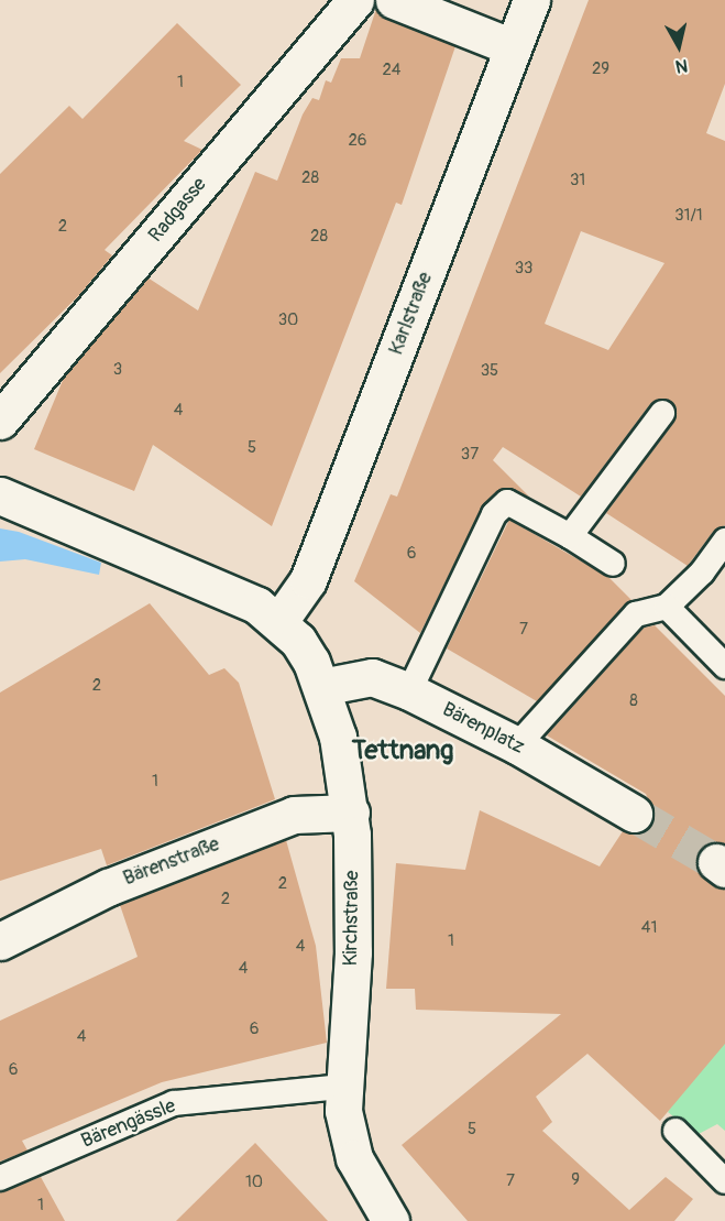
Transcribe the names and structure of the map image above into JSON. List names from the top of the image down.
{
  "streets": {
    "street": [
      "Radgasse",
      "Karlstraße",
      "Bärenplatz",
      "Bärenstraße",
      "Kirchstraße"
    ],
    "lane": ["Bärengässle"]
  },
  "crossings": [
    ["Karlstraße", "Kirchstraße"],
    ["Bärenplatz", "Kirchstraße"],
    ["Bärenstraße", "Kirchstraße"],
    ["Kirchstraße", "Bärengässle"]
  ],
  "districts": ["Tettnang"],
  "house_numbers": [
    "29",
    "24",
    "1",
    "26",
    "28",
    "31",
    "31/1",
    "2",
    "28",
    "33",
    "30",
    "3",
    "35",
    "4",
    "5",
    "37",
    "6",
    "7",
    "2",
    "8",
    "1",
    "2",
    "2",
    "41",
    "1",
    "4",
    "4",
    "6",
    "4",
    "6",
    "5",
    "9",
    "7",
    "10",
    "1"
  ],
  "north": "bottom"
}
